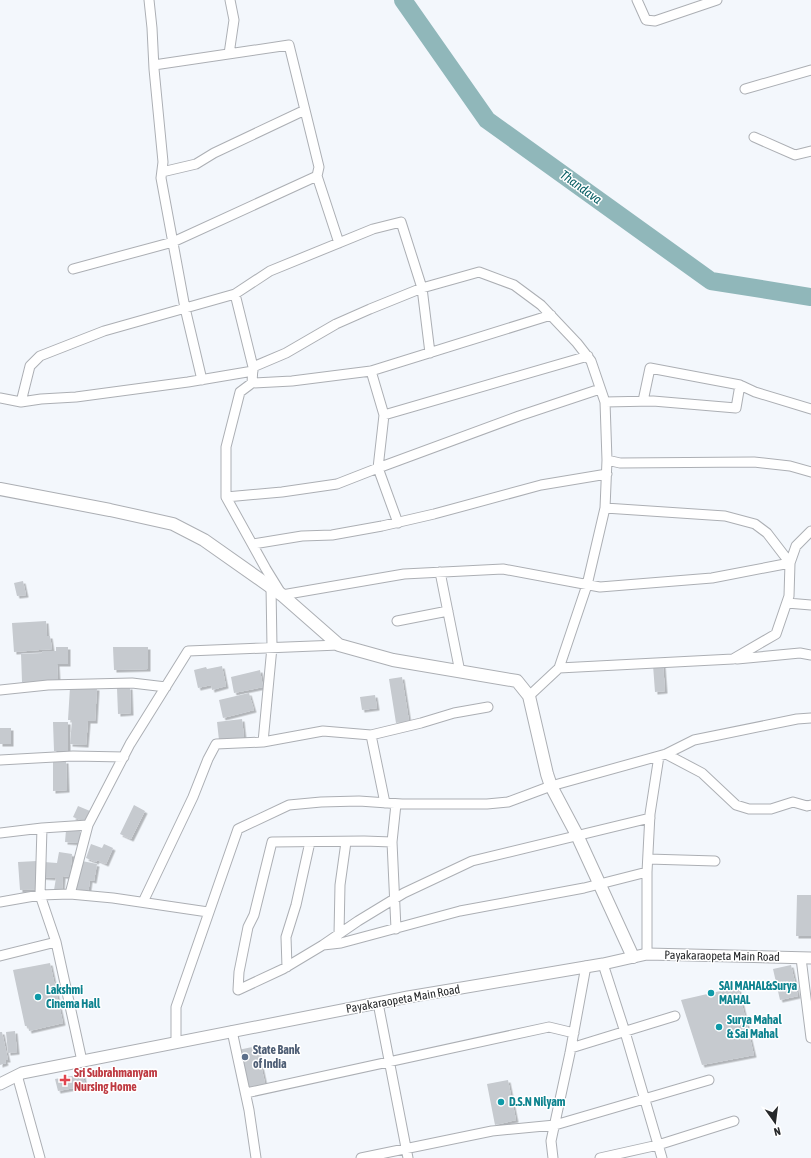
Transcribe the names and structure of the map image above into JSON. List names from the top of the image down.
{
  "streets": {
    "street": ["Payakaraopeta Main Road"]
  },
  "water": ["Thandava"],
  "places": {
    "other": [
      "SAI MAHAL&Surya MAHAL",
      "Lakshmi Cinema Hall",
      "Surya Mahal & Sai Mahal",
      "State Bank of India",
      "D.S.N Nilyam"
    ],
    "health": ["Sri Subrahmanyam Nursing Home"]
  },
  "north": "bottom"
}
